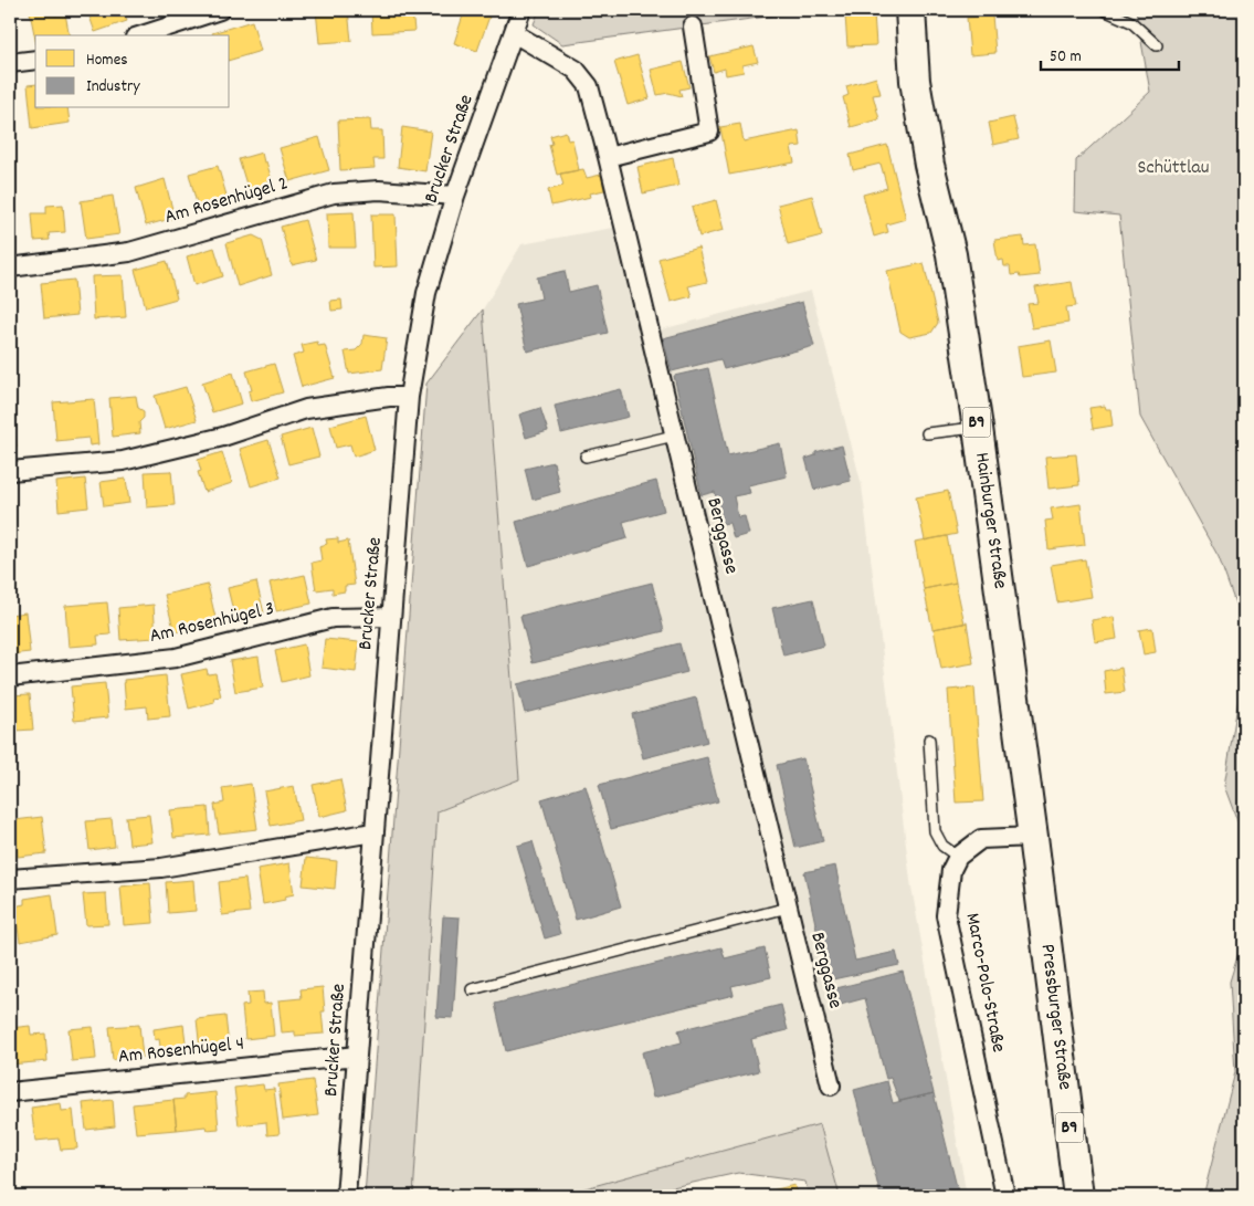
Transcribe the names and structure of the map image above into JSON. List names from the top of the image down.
{
  "streets": {
    "main road": ["B9", "Hainburger Straße", "Pressburger Straße"],
    "street": [
      "Brucker Straße",
      "Am Rosenhügel 2",
      "Berggasse",
      "Am Rosenhügel 3",
      "Marco-Polo-Straße",
      "Am Rosenhügel 4"
    ]
  },
  "crossings": [
    ["Brucker Straße", "Am Rosenhügel 2"],
    ["Brucker Straße", "Berggasse"],
    ["Brucker Straße", "Am Rosenhügel 3"],
    ["Brucker Straße", "Am Rosenhügel 4"],
    ["Hainburger Straße", "Pressburger Straße"]
  ],
  "parks": ["Schüttlau"],
  "legend": ["Homes", "Industry"],
  "scale_bar": "50 m"
}
